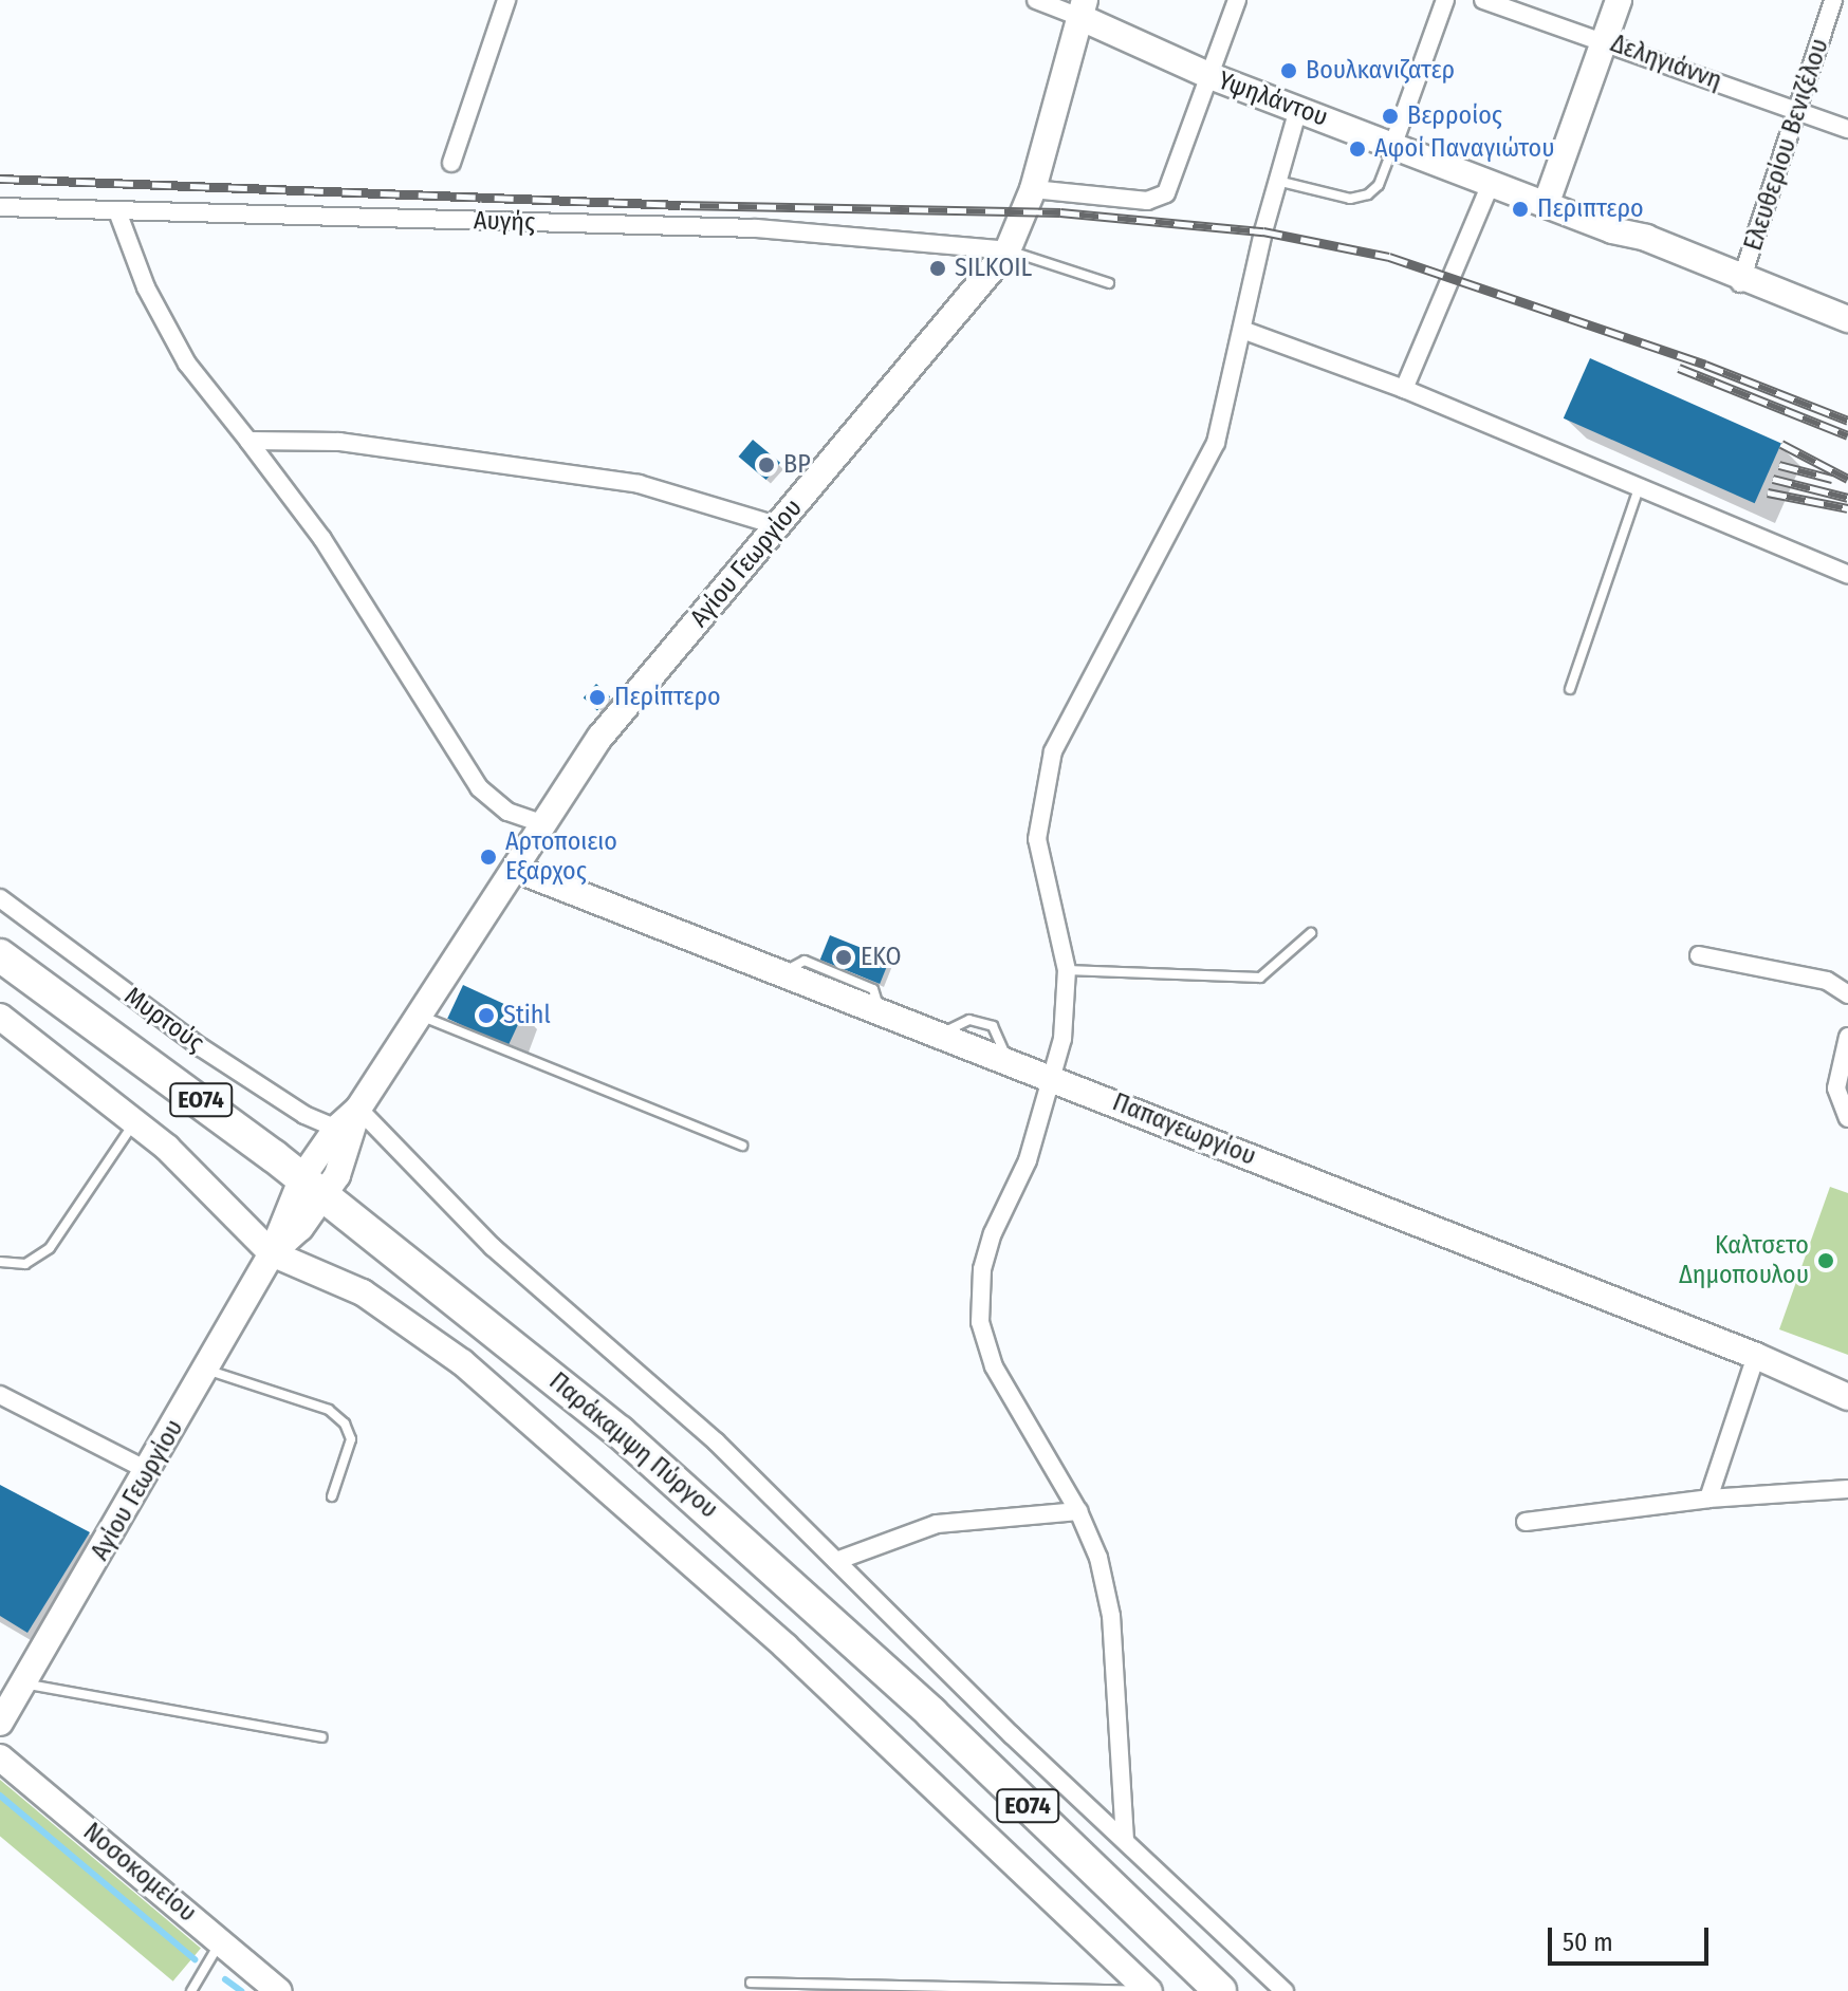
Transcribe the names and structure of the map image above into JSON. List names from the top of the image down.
{
  "streets": {
    "highway": ["ΕΟ74", "Παράκαμψη Πύργου"],
    "street": [
      "Δεληγιάννη",
      "Υψηλάντου",
      "Ελευθερίου Βενιζέλου",
      "Αυγής",
      "Αγίου Γεωργίου",
      "Μυρτούς",
      "Παπαγεωργίου",
      "Νοσοκομείου"
    ]
  },
  "crossings": [
    ["Δεληγιάννη", "Ελευθερίου Βενιζέλου"],
    ["Υψηλάντου", "Ελευθερίου Βενιζέλου"],
    ["Υψηλάντου", "Αγίου Γεωργίου"],
    ["Αυγής", "Αγίου Γεωργίου"],
    ["Αγίου Γεωργίου", "Μυρτούς"],
    ["Αγίου Γεωργίου", "Παπαγεωργίου"],
    ["Αγίου Γεωργίου", "Παράκαμψη Πύργου"]
  ],
  "places": [
    "Βουλκανιζατερ",
    "Βερροίος",
    "Αφοί Παναγιώτου",
    "Περιπτερο",
    "SILKOIL",
    "BP",
    "Περίπτερο",
    "Αρτοποιειο Εξαρχος",
    "EKO",
    "Stihl",
    "Καλτσετο Δημοπουλου"
  ],
  "scale_bar": "50 m"
}
